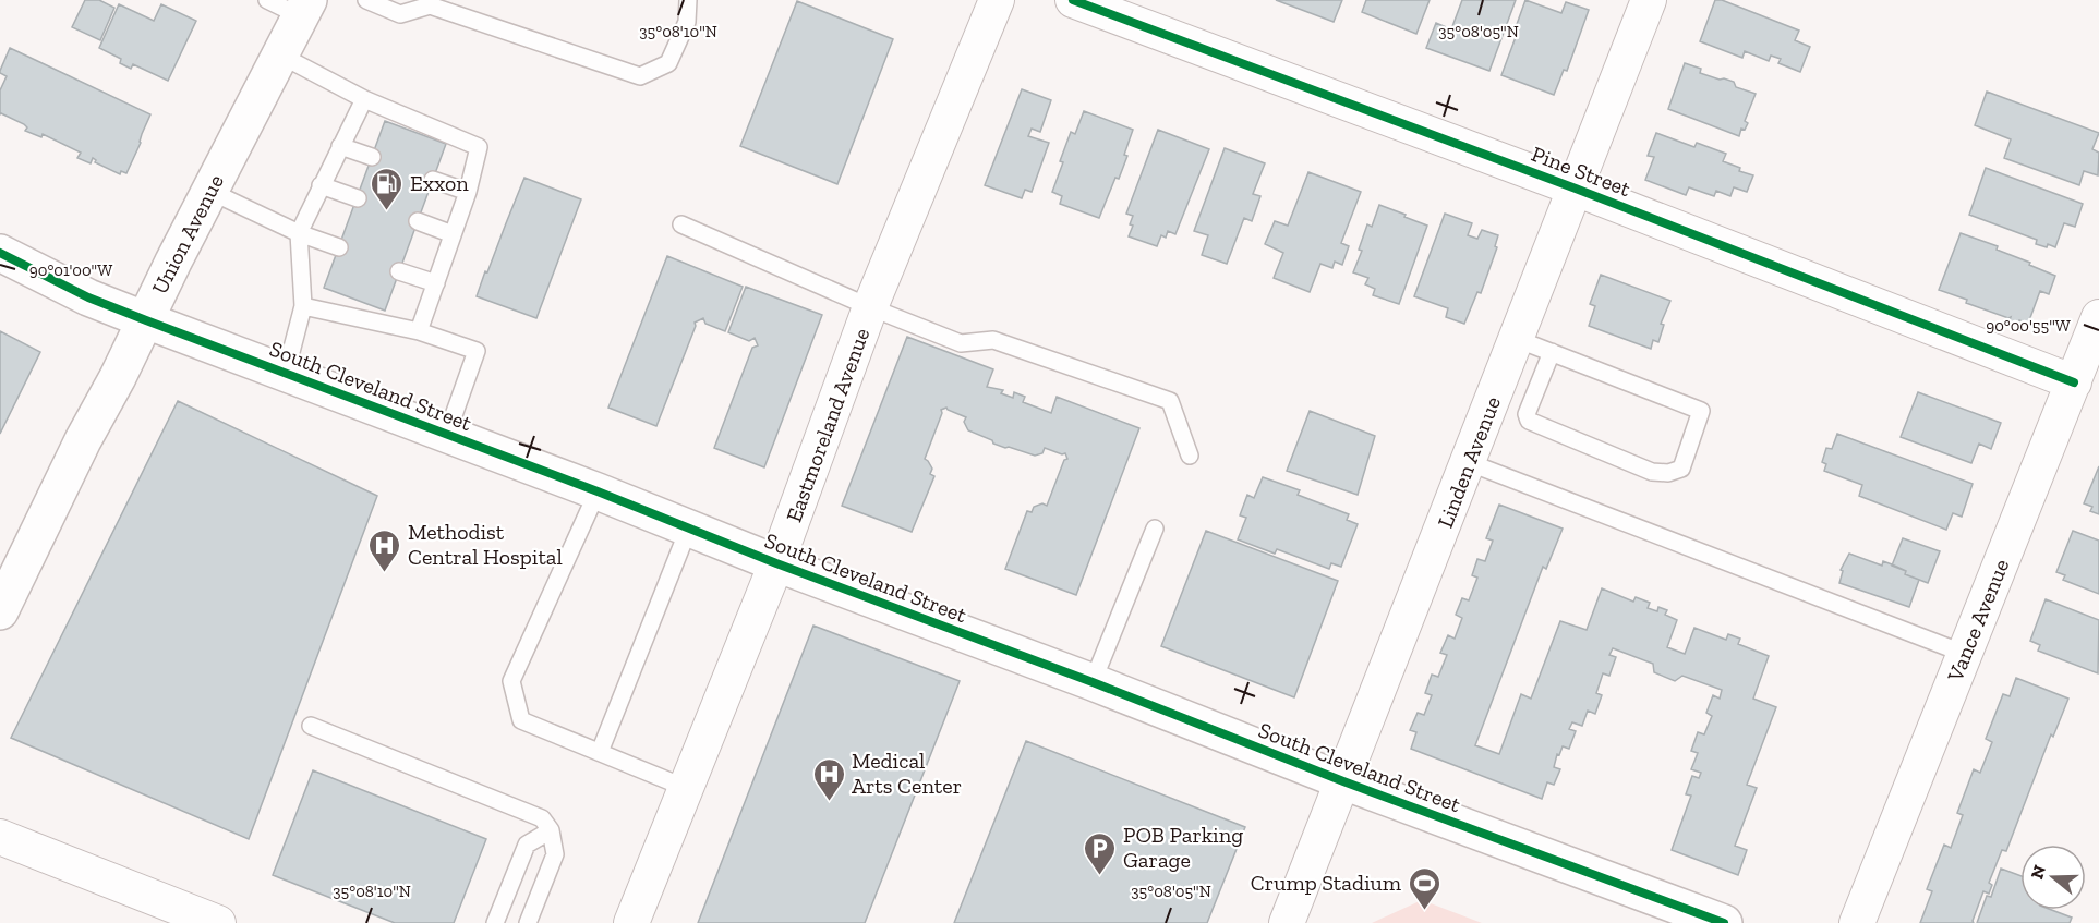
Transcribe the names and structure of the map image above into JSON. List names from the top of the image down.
{
  "streets": {
    "main road": ["Union Avenue", "South Cleveland Street"],
    "street": [
      "Pine Street",
      "Eastmoreland Avenue",
      "Linden Avenue",
      "Vance Avenue"
    ]
  },
  "crossings": [
    ["Pine Street", "Linden Avenue"],
    ["Pine Street", "Vance Avenue"],
    ["Union Avenue", "South Cleveland Street"],
    ["South Cleveland Street", "Eastmoreland Avenue"],
    ["South Cleveland Street", "Linden Avenue"]
  ],
  "places": {
    "fuel station": ["Exxon"],
    "hospital": ["Methodist Central Hospital", "Medical Arts Center"],
    "parking": ["POB Parking Garage"],
    "sports": ["Crump Stadium"]
  },
  "north": "left",
  "coordinates": [
    "35°08'10\"N",
    "35°08'05\"N",
    "90°01'00\"W",
    "90°00'55\"W"
  ]
}
